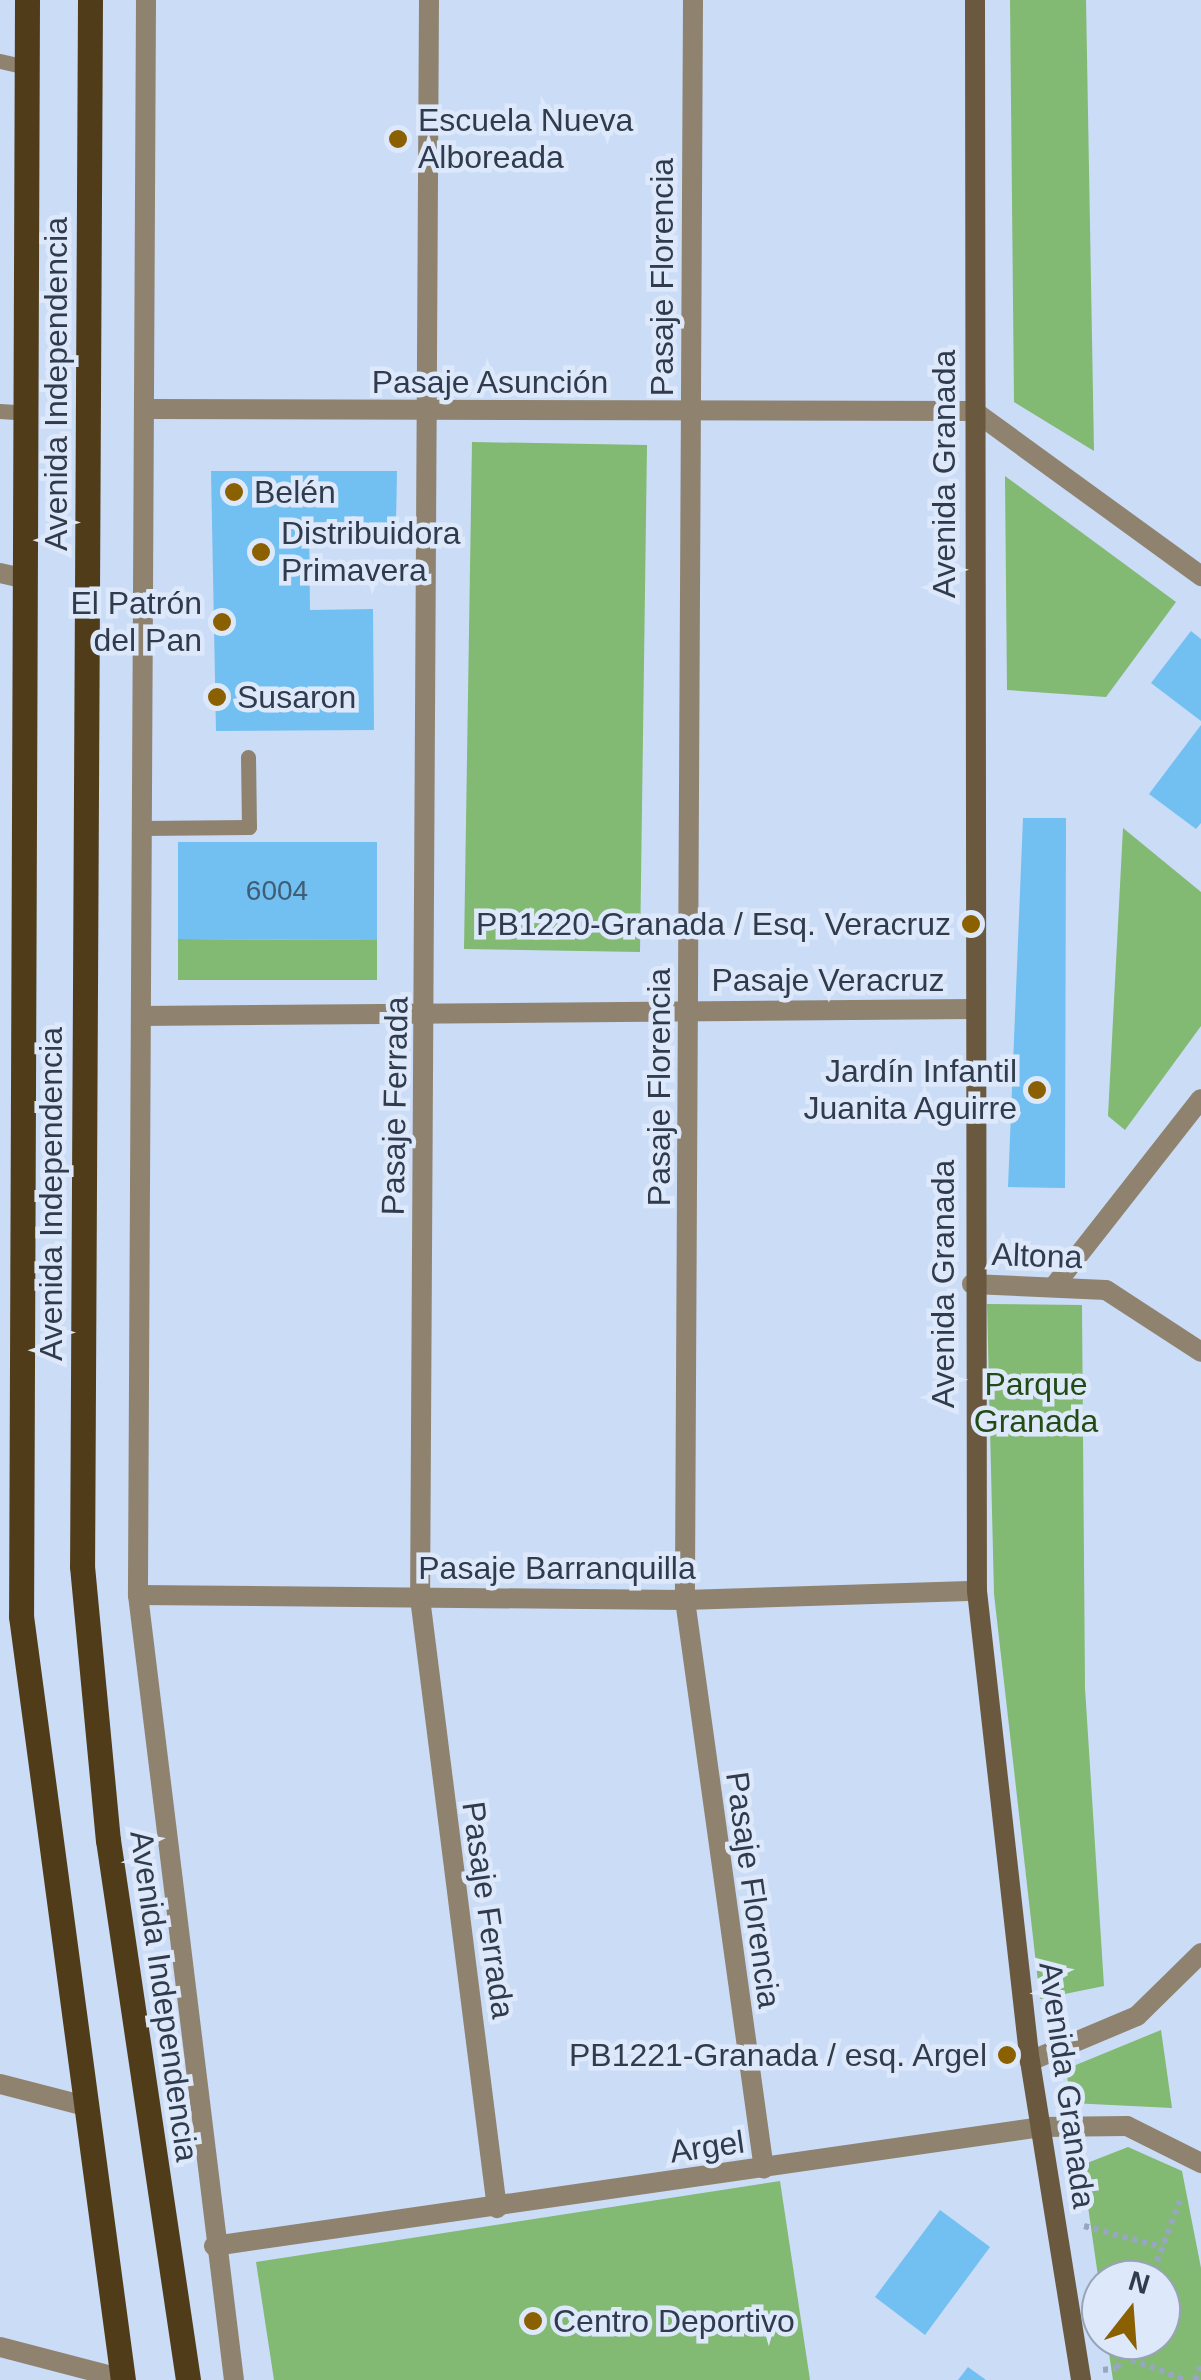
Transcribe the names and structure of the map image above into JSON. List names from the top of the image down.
{
  "streets": {
    "main road": ["Avenida Independencia"],
    "street": [
      "Pasaje Florencia",
      "Pasaje Asunción",
      "Avenida Granada",
      "Pasaje Veracruz",
      "Pasaje Ferrada",
      "Altona",
      "Pasaje Barranquilla",
      "Argel"
    ]
  },
  "crossings": [
    ["Pasaje Florencia", "Pasaje Asunción"],
    ["Pasaje Florencia", "Pasaje Veracruz"],
    ["Pasaje Florencia", "Pasaje Barranquilla"],
    ["Pasaje Florencia", "Argel"],
    ["Pasaje Asunción", "Avenida Independencia"],
    ["Pasaje Asunción", "Avenida Granada"],
    ["Pasaje Asunción", "Pasaje Ferrada"],
    ["Avenida Independencia", "Pasaje Veracruz"],
    ["Avenida Independencia", "Pasaje Barranquilla"],
    ["Avenida Independencia", "Argel"],
    ["Avenida Granada", "Pasaje Veracruz"],
    ["Avenida Granada", "Altona"],
    ["Avenida Granada", "Pasaje Barranquilla"],
    ["Avenida Granada", "Argel"],
    ["Pasaje Veracruz", "Pasaje Ferrada"],
    ["Pasaje Ferrada", "Pasaje Barranquilla"],
    ["Pasaje Ferrada", "Argel"]
  ],
  "parks": ["Parque Granada"],
  "places": [
    "Escuela Nueva Alboreada",
    "Belén",
    "Distribuidora Primavera",
    "El Patrón del Pan",
    "Susaron",
    "PB1220-Granada / Esq. Veracruz",
    "Jardín Infantil Juanita Aguirre",
    "PB1221-Granada / esq. Argel",
    "Centro Deportivo"
  ],
  "house_numbers": ["6004"],
  "north": "top"
}
